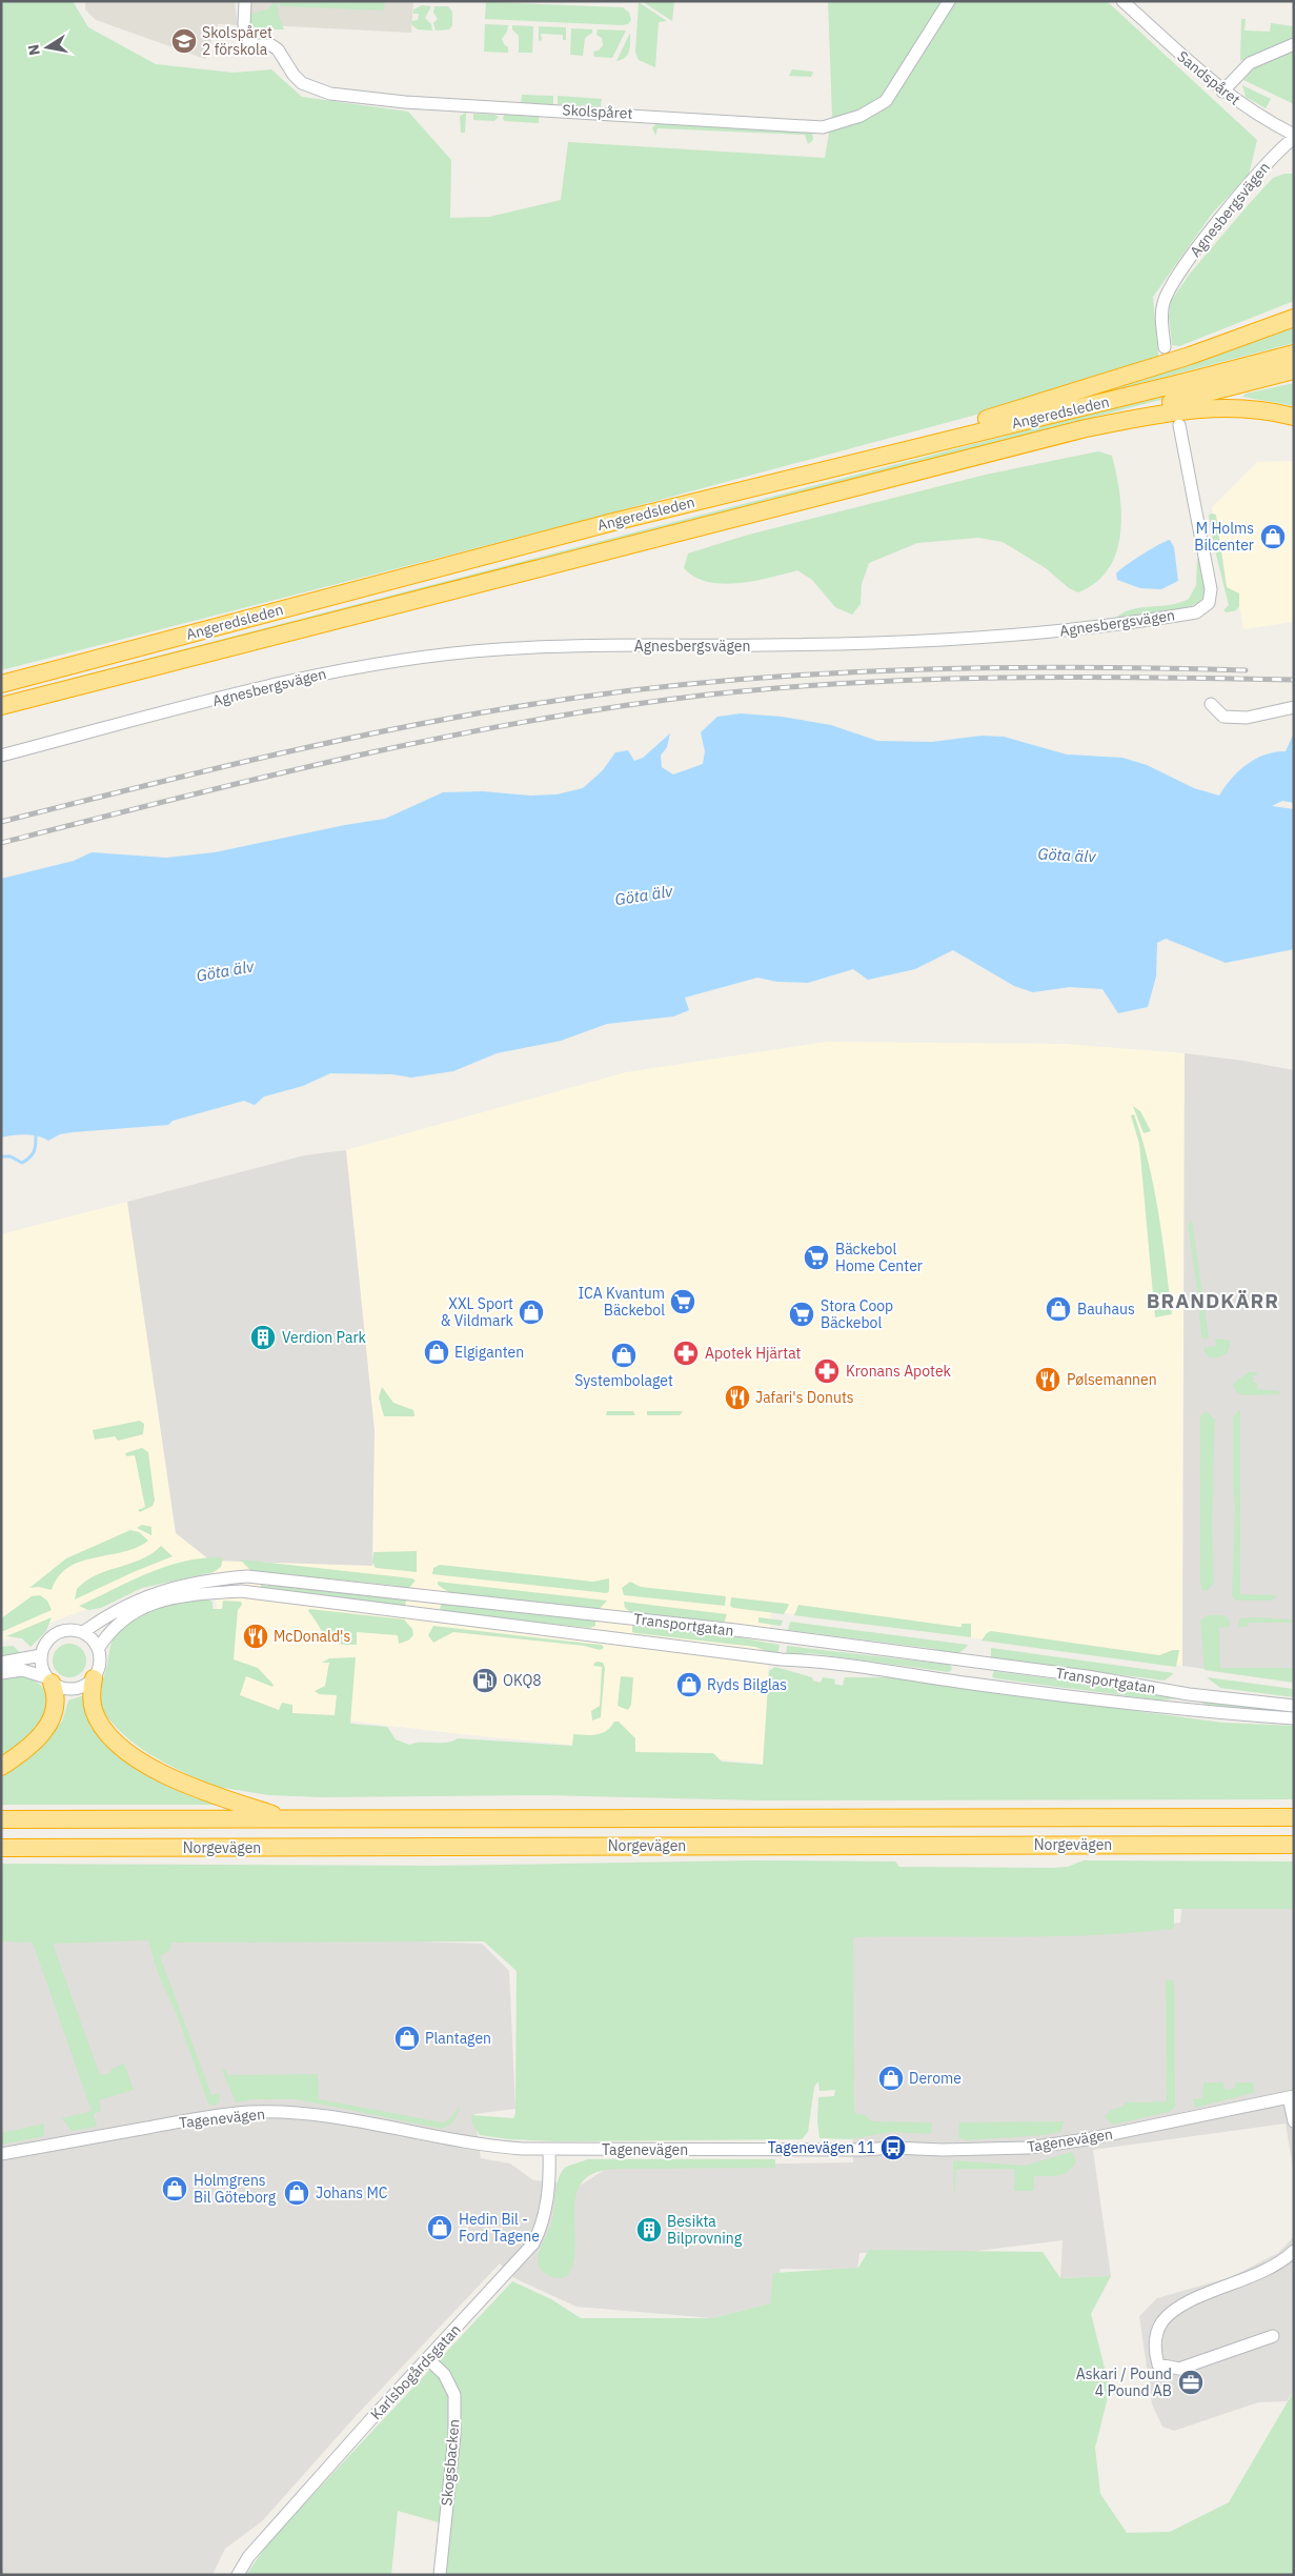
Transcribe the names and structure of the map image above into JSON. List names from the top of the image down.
{
  "streets": {
    "highway": ["Angeredsleden", "Norgevägen"],
    "street": [
      "Sandspåret",
      "Skolspåret",
      "Agnesbergsvägen",
      "Transportgatan",
      "Tagenevägen",
      "Karlsbogårdsgatan",
      "Skogsbacken"
    ]
  },
  "crossings": [
    ["Sandspåret", "Agnesbergsvägen"],
    ["Tagenevägen", "Karlsbogårdsgatan"],
    ["Karlsbogårdsgatan", "Skogsbacken"]
  ],
  "districts": ["BRANDKÄRR"],
  "water": ["Göta älv"],
  "places": {
    "school or university": ["Skolspåret 2 förskola"],
    "shop": [
      "M Holms Bilcenter",
      "Bauhaus",
      "XXL Sport & Vildmark",
      "Elgiganten",
      "Systembolaget",
      "Ryds Bilglas",
      "Plantagen",
      "Derome",
      "Holmgrens Bil Göteborg",
      "Johans MC",
      "Hedin Bil - Ford Tagene"
    ],
    "supermarket": ["Bäckebol Home Center", "ICA Kvantum Bäckebol", "Stora Coop Bäckebol"],
    "building": ["Verdion Park", "Besikta Bilprovning"],
    "pharmacy": ["Apotek Hjärtat", "Kronans Apotek"],
    "restaurant": ["Pølsemannen", "Jafari's Donuts", "McDonald's"],
    "fuel station": ["OKQ8"],
    "bus stop": ["Tagenevägen 11"],
    "office": ["Askari / Pound 4 Pound AB"]
  },
  "north": "left"
}
